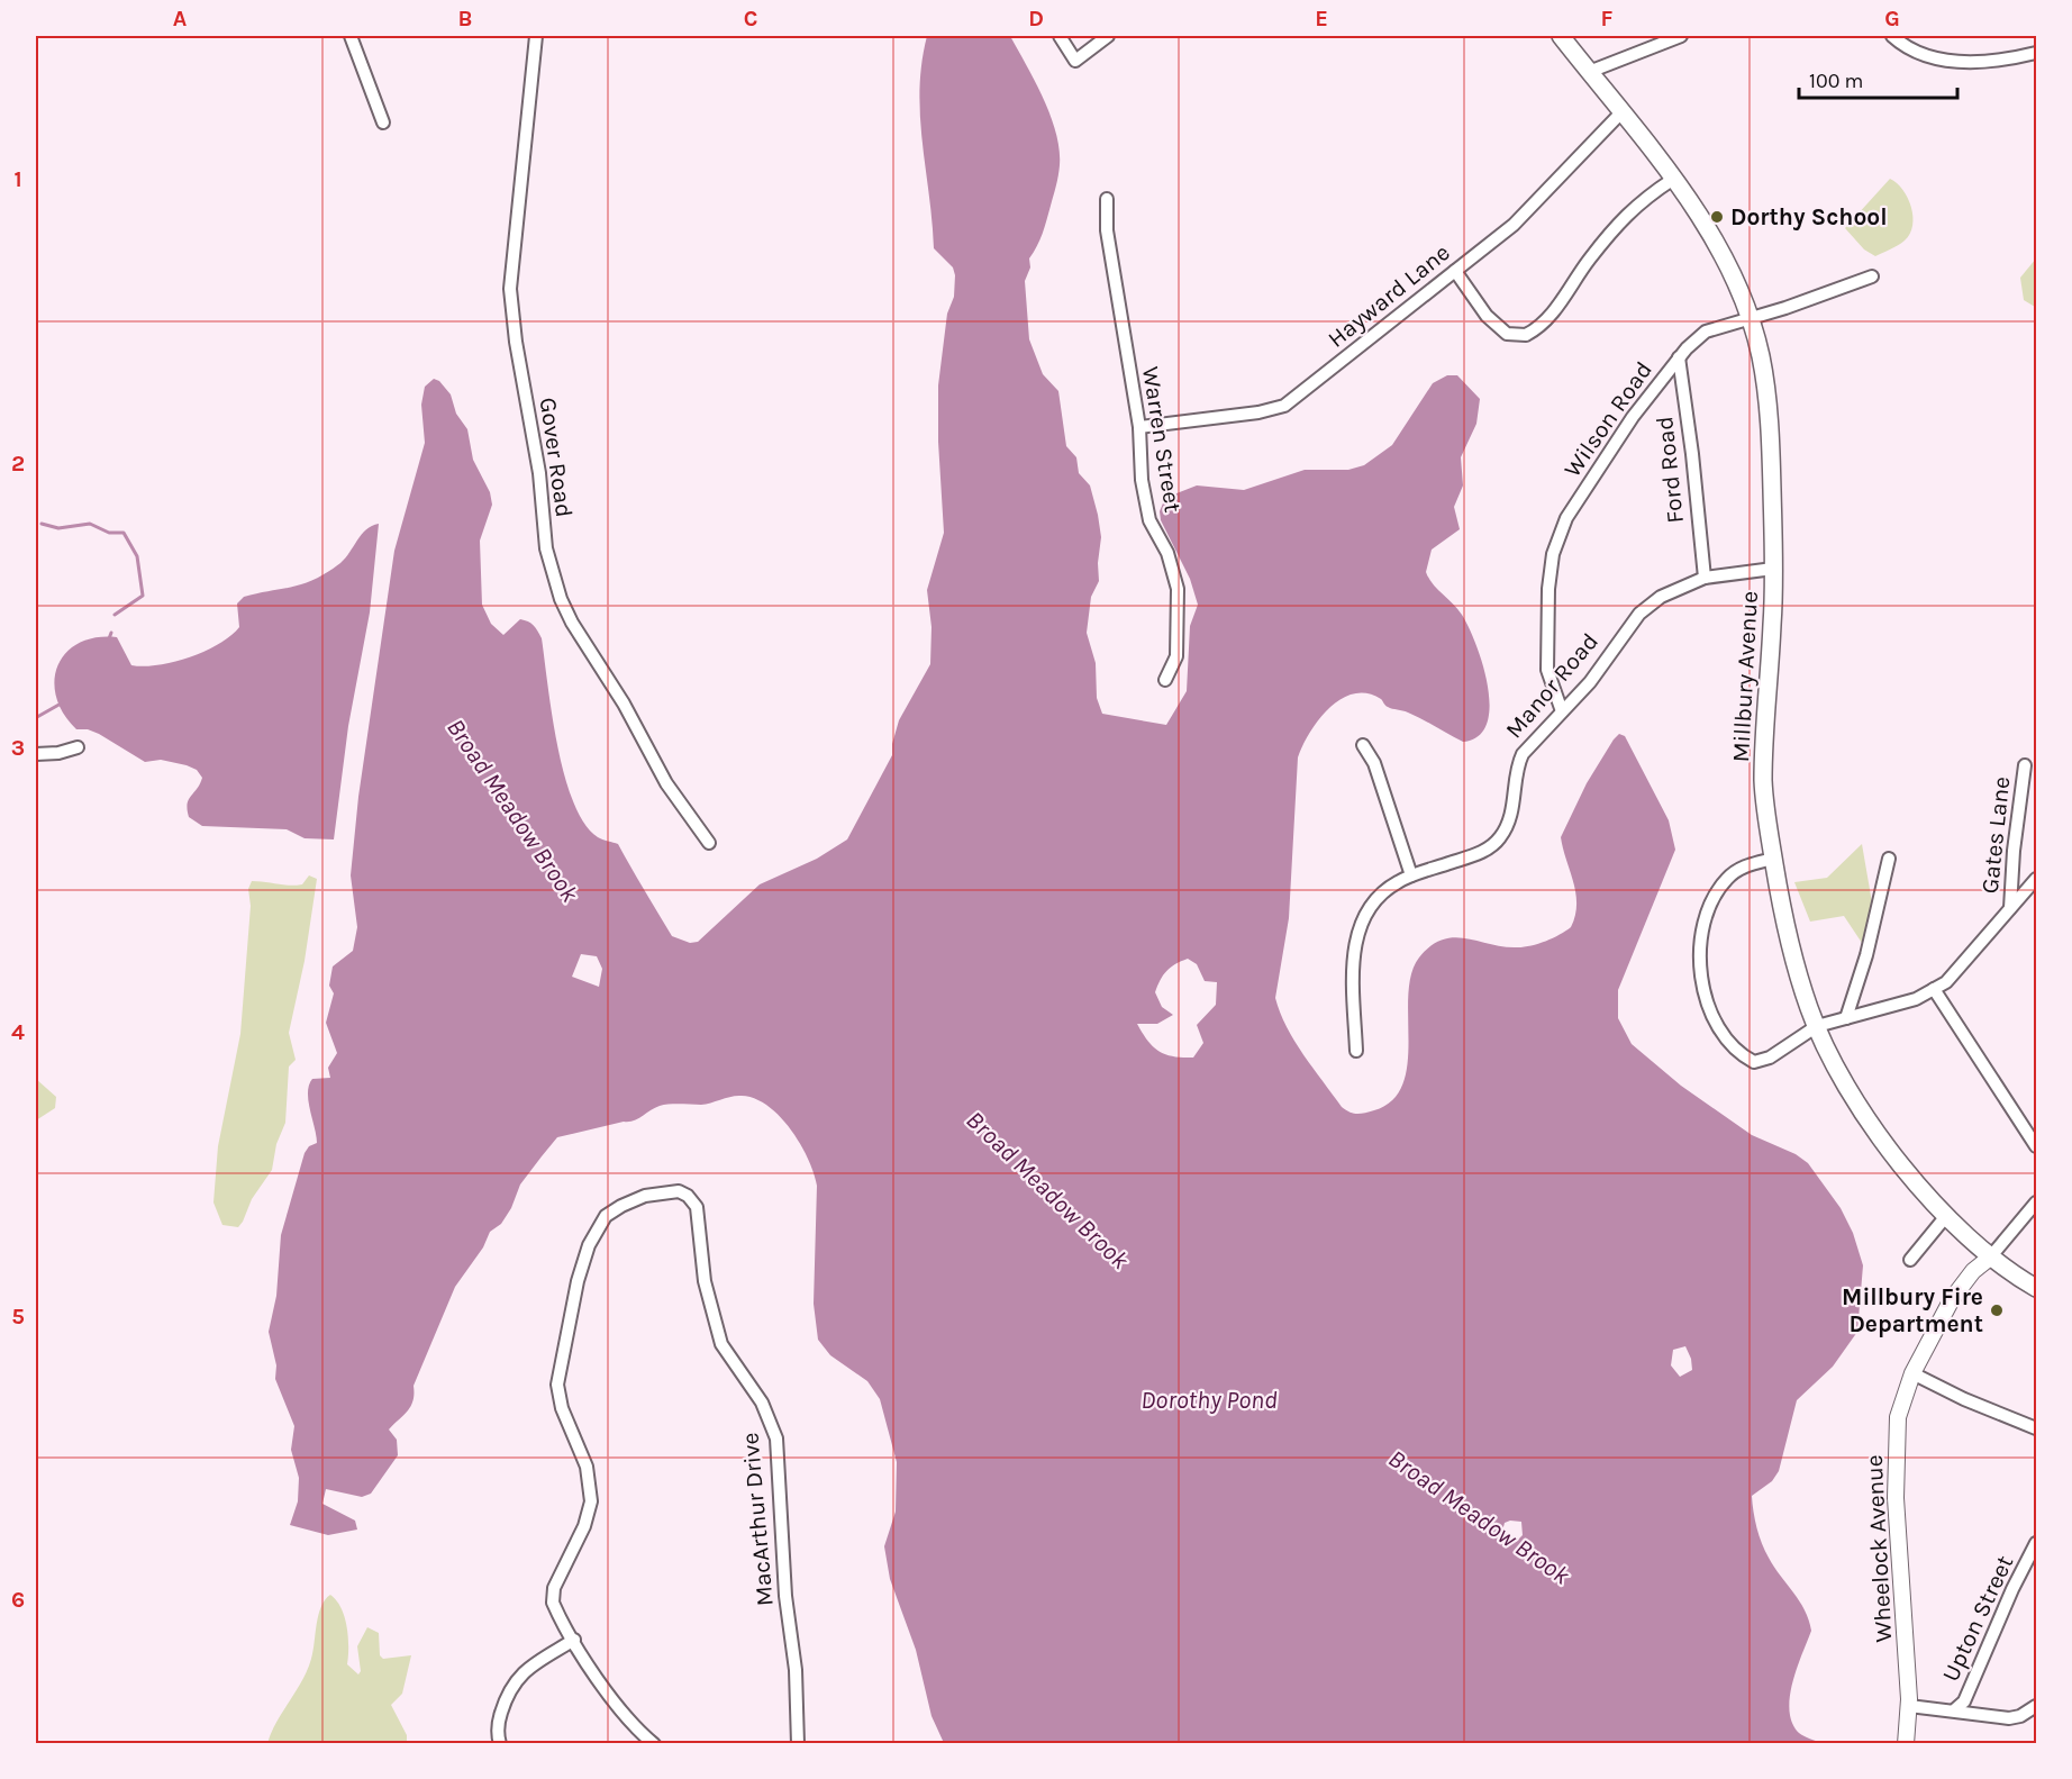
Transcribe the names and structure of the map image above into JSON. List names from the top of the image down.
{
  "streets": {
    "main road": ["Millbury Avenue"],
    "street": [
      "Hayward Lane",
      "Wilson Road",
      "Warren Street",
      "Gover Road",
      "Ford Road",
      "Manor Road",
      "Gates Lane",
      "MacArthur Drive",
      "Wheelock Avenue",
      "Upton Street"
    ]
  },
  "crossings": [
    ["Hayward Lane", "Warren Street"],
    ["Hayward Lane", "Millbury Avenue"],
    ["Wilson Road", "Ford Road"],
    ["Wilson Road", "Millbury Avenue"],
    ["Wilson Road", "Manor Road"],
    ["Ford Road", "Manor Road"],
    ["Millbury Avenue", "Manor Road"],
    ["Millbury Avenue", "Wheelock Avenue"]
  ],
  "water": ["Broad Meadow Brook", "Dorothy Pond"],
  "places": ["Dorthy School", "Millbury Fire Department"],
  "scale_bar": "100 m",
  "grid": {
    "columns": [
      "A",
      "B",
      "C",
      "D",
      "E",
      "F",
      "G"
    ],
    "rows": [
      "1",
      "2",
      "3",
      "4",
      "5",
      "6"
    ]
  }
}
